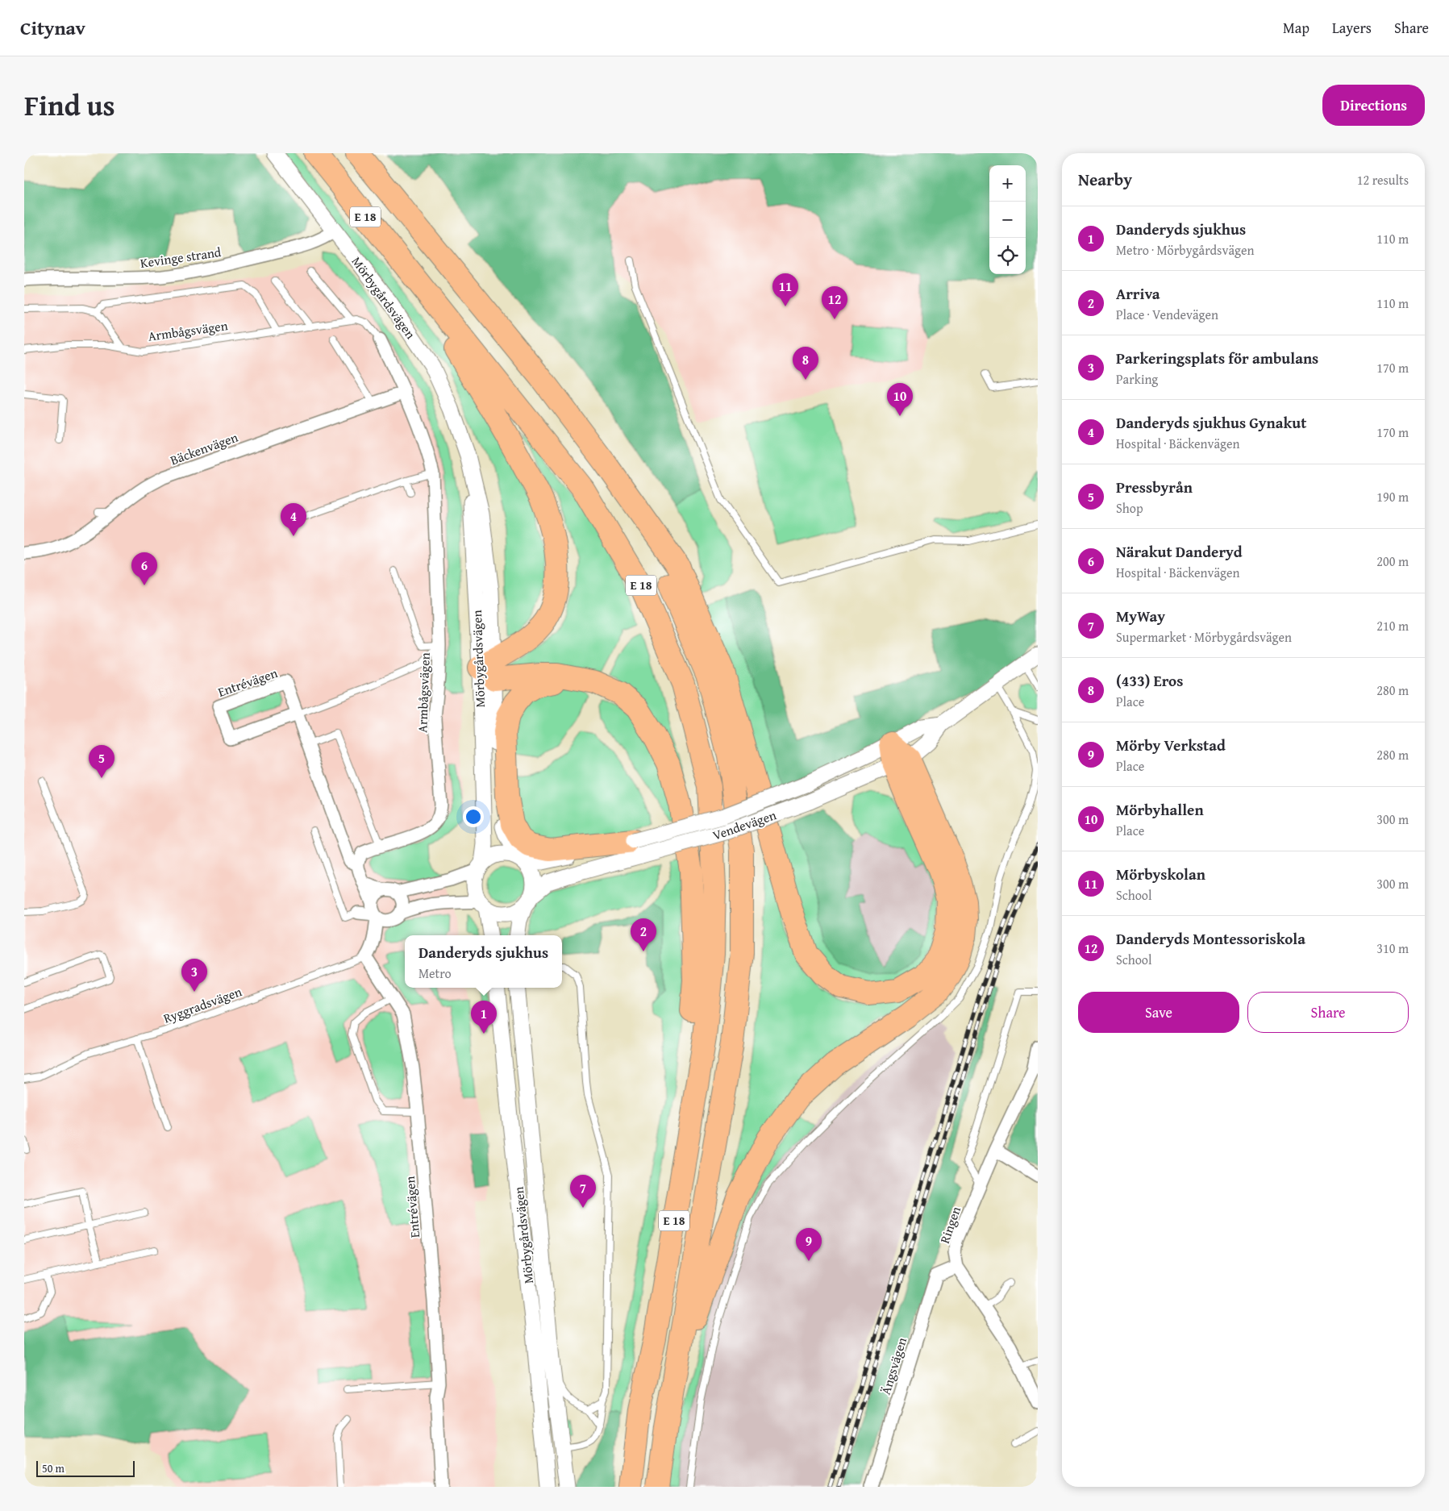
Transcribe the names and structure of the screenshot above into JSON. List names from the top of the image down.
{
  "streets": {
    "highway": ["E 18"],
    "street": [
      "Kevinge strand",
      "Mörbygårdsvägen",
      "Armbågsvägen",
      "Bäckenvägen",
      "Entrévägen",
      "Vendevägen",
      "Ringen",
      "Ängsvägen"
    ],
    "lane": ["Ryggradsvägen"]
  },
  "crossings": [
    ["Kevinge strand", "Mörbygårdsvägen"],
    ["Mörbygårdsvägen", "Vendevägen"],
    ["Armbågsvägen", "Bäckenvägen"],
    ["Armbågsvägen", "Entrévägen"],
    ["Entrévägen", "Ryggradsvägen"],
    ["Ringen", "Ängsvägen"]
  ],
  "scale_bar": "50 m",
  "page": {
    "header": "Citynav",
    "nav": ["Map", "Layers", "Share"],
    "title": "Find us",
    "buttons": [
      "Directions",
      ["Save", "Share"]
    ],
    "heading": ["Nearby", "12 results"],
    "map_buttons": ["+", "−"],
    "list": [
      {
        "mark": "1",
        "name": "Danderyds sjukhus",
        "note": "Metro · Mörbygårdsvägen",
        "value": "110 m"
      },
      {
        "mark": "2",
        "name": "Arriva",
        "note": "Place · Vendevägen",
        "value": "110 m"
      },
      {
        "mark": "3",
        "name": "Parkeringsplats för ambulans",
        "note": "Parking",
        "value": "170 m"
      },
      {
        "mark": "4",
        "name": "Danderyds sjukhus Gynakut",
        "note": "Hospital · Bäckenvägen",
        "value": "170 m"
      },
      {
        "mark": "5",
        "name": "Pressbyrån",
        "note": "Shop",
        "value": "190 m"
      },
      {
        "mark": "6",
        "name": "Närakut Danderyd",
        "note": "Hospital · Bäckenvägen",
        "value": "200 m"
      },
      {
        "mark": "7",
        "name": "MyWay",
        "note": "Supermarket · Mörbygårdsvägen",
        "value": "210 m"
      },
      {
        "mark": "8",
        "name": "(433) Eros",
        "note": "Place",
        "value": "280 m"
      },
      {
        "mark": "9",
        "name": "Mörby Verkstad",
        "note": "Place",
        "value": "280 m"
      },
      {
        "mark": "10",
        "name": "Mörbyhallen",
        "note": "Place",
        "value": "300 m"
      },
      {
        "mark": "11",
        "name": "Mörbyskolan",
        "note": "School",
        "value": "300 m"
      },
      {
        "mark": "12",
        "name": "Danderyds Montessoriskola",
        "note": "School",
        "value": "310 m"
      }
    ],
    "pins": [
      "11",
      "12",
      "8",
      "10",
      "4",
      "6",
      "5",
      "2",
      "3",
      "1",
      "7",
      "9"
    ],
    "popup": ["Danderyds sjukhus", "Metro"],
    "scale": "50 m"
  }
}
